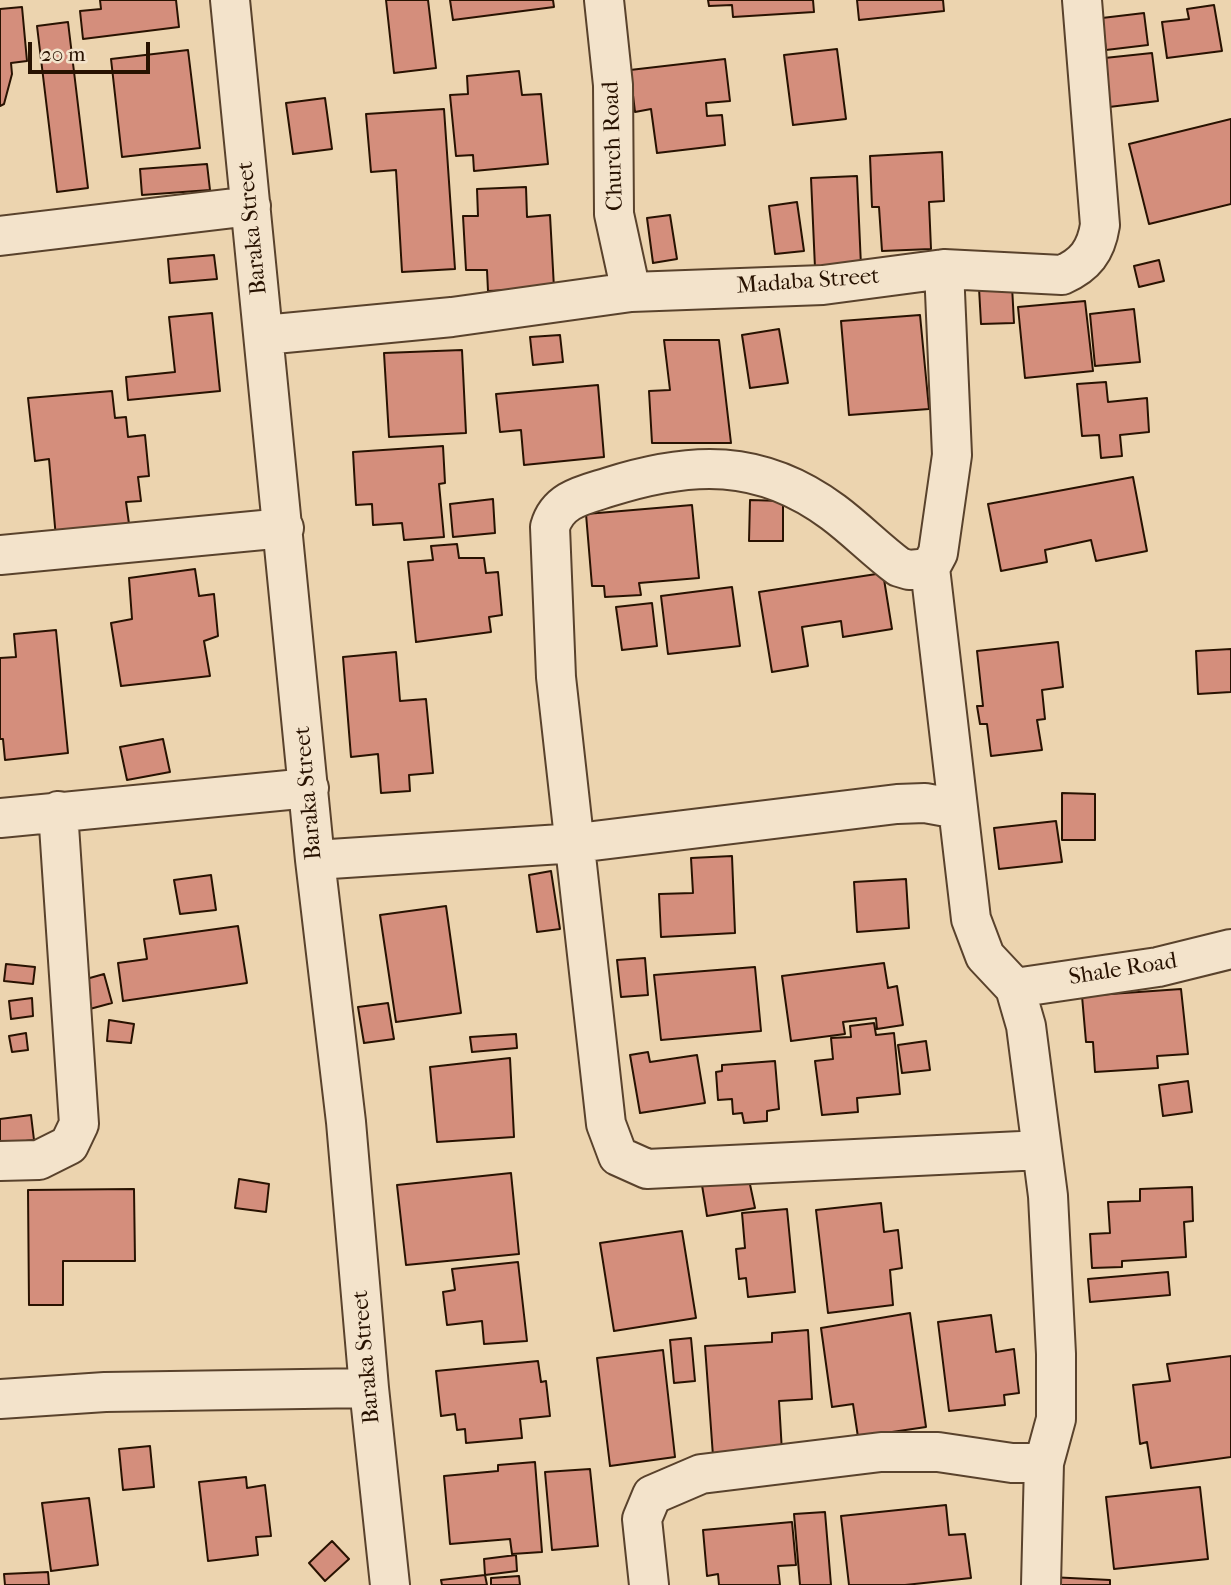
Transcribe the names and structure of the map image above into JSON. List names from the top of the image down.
{
  "streets": {
    "street": [
      "Church Road",
      "Baraka Street",
      "Madaba Street",
      "Shale Road"
    ]
  },
  "crossings": [
    ["Church Road", "Madaba Street"],
    ["Baraka Street", "Madaba Street"]
  ],
  "scale_bar": "20 m"
}
